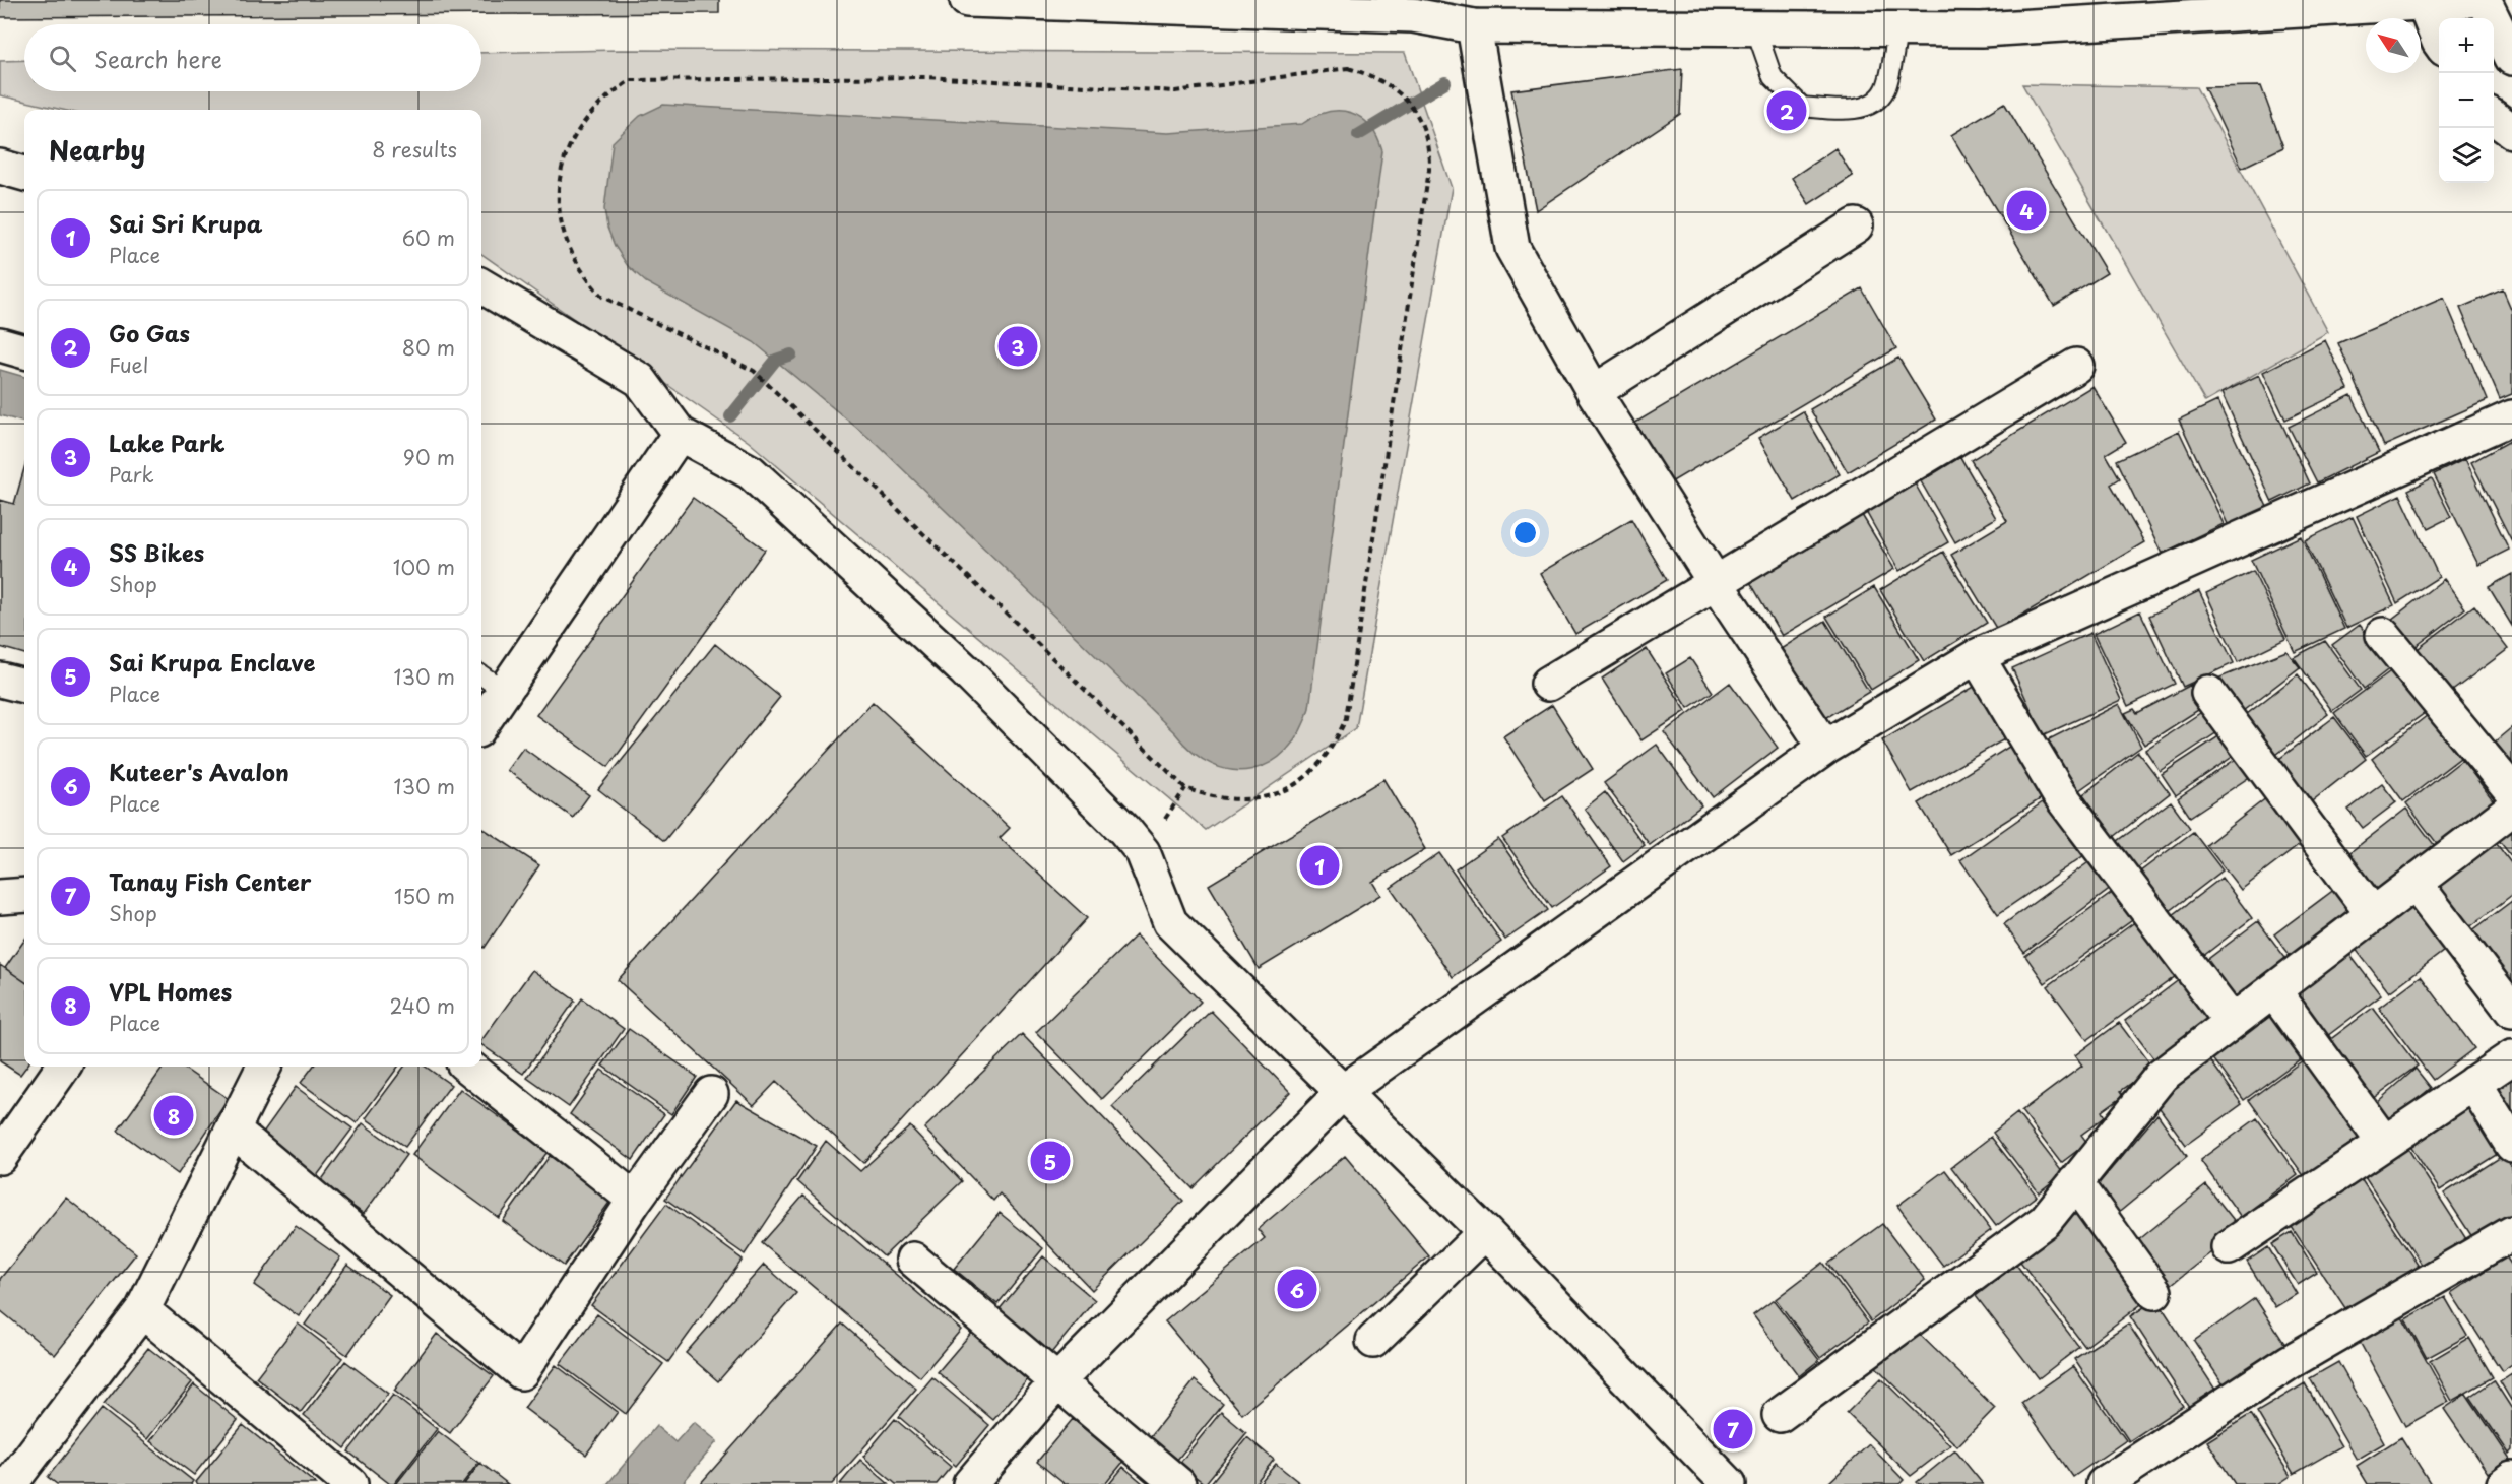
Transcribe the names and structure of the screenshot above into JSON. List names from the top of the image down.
{
  "north": "top left",
  "page": {
    "map_buttons": ["+", "−"],
    "search": "Search here",
    "pins": [
      "2",
      "4",
      "3",
      "1",
      "8",
      "5",
      "6",
      "7"
    ],
    "heading": ["Nearby", "8 results"],
    "list": [
      {
        "mark": "1",
        "name": "Sai Sri Krupa",
        "note": "Place",
        "value": "60 m"
      },
      {
        "mark": "2",
        "name": "Go Gas",
        "note": "Fuel",
        "value": "80 m"
      },
      {
        "mark": "3",
        "name": "Lake Park",
        "note": "Park",
        "value": "90 m"
      },
      {
        "mark": "4",
        "name": "SS Bikes",
        "note": "Shop",
        "value": "100 m"
      },
      {
        "mark": "5",
        "name": "Sai Krupa Enclave",
        "note": "Place",
        "value": "130 m"
      },
      {
        "mark": "6",
        "name": "Kuteer's Avalon",
        "note": "Place",
        "value": "130 m"
      },
      {
        "mark": "7",
        "name": "Tanay Fish Center",
        "note": "Shop",
        "value": "150 m"
      },
      {
        "mark": "8",
        "name": "VPL Homes",
        "note": "Place",
        "value": "240 m"
      }
    ]
  }
}
